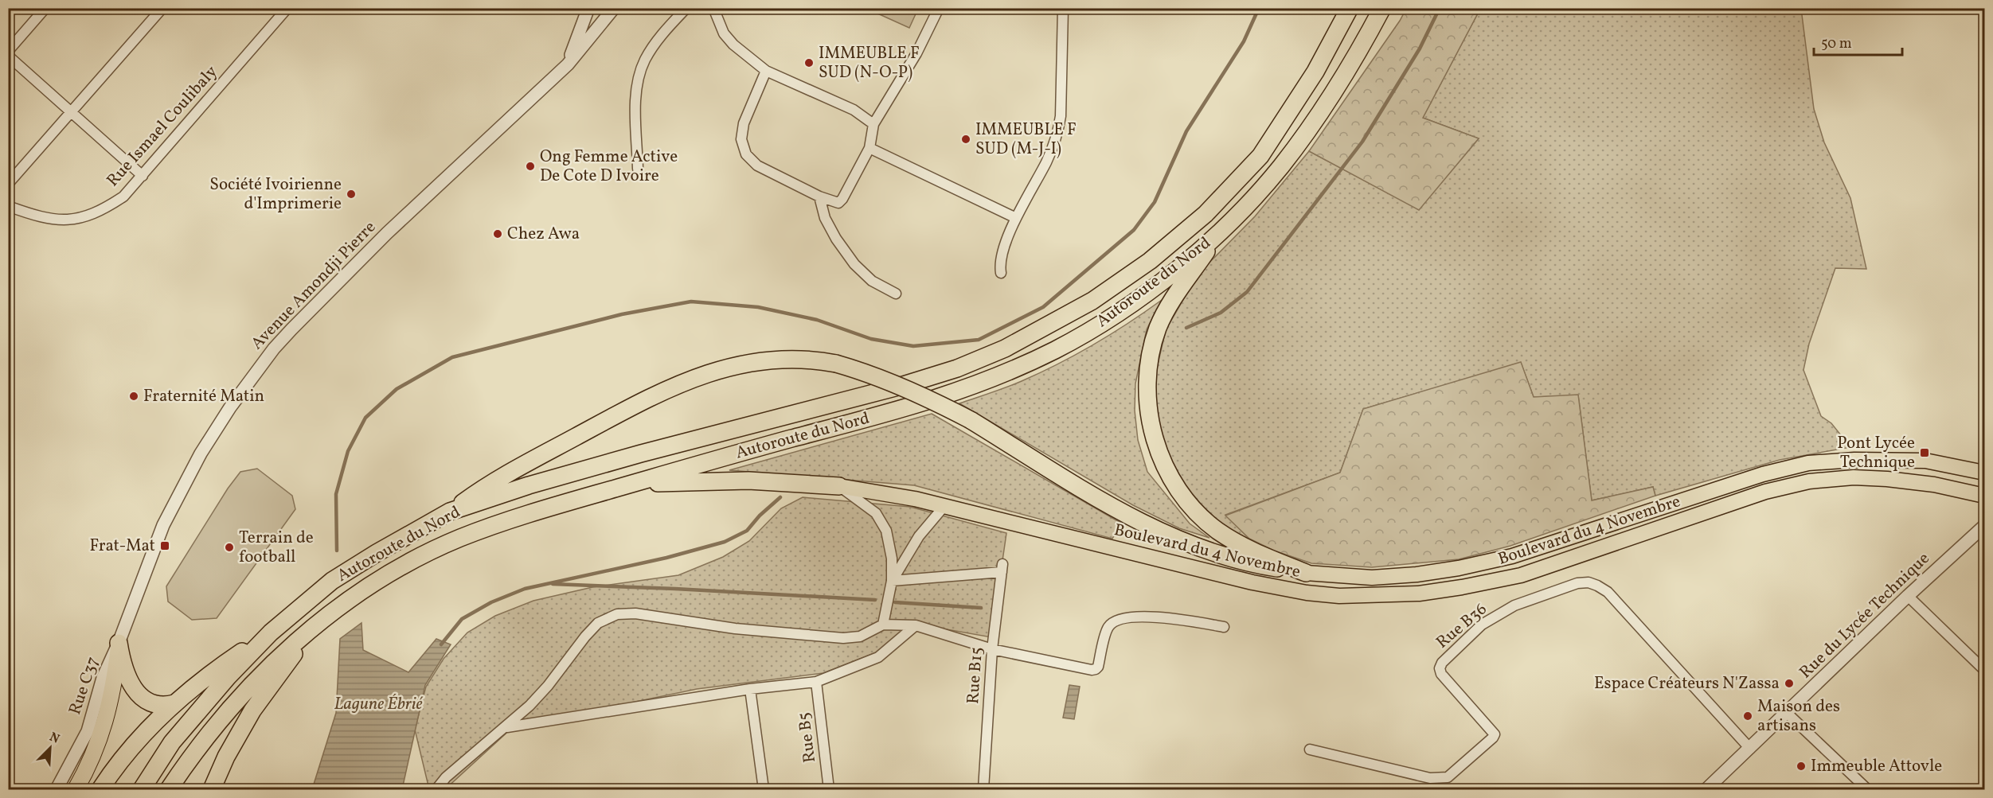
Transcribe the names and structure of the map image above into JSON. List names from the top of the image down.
{
  "streets": {
    "highway": ["Autoroute du Nord"],
    "main road": ["Boulevard du 4 Novembre"],
    "street": [
      "Rue Ismael Coulibaly",
      "Avenue Amondji Pierre",
      "Rue du Lycée Technique",
      "Rue B36",
      "Rue B15",
      "Rue C37",
      "Rue B5"
    ]
  },
  "crossings": [
    ["Avenue Amondji Pierre", "Rue C37"],
    ["Rue du Lycée Technique", "Rue B36"]
  ],
  "water": ["Lagune Ébrié"],
  "places": {
    "other": [
      "IMMEUBLE F SUD (N-O-P)",
      "IMMEUBLE F SUD (M-J-I)",
      "Ong Femme Active De Cote D Ivoire",
      "Société Ivoirienne d'Imprimerie",
      "Chez Awa",
      "Fraternité Matin",
      "Terrain de football",
      "Espace Créateurs N'Zassa",
      "Maison des artisans",
      "Immeuble Attovle"
    ],
    "transit": ["Pont Lycée Technique", "Frat-Mat"]
  },
  "scale_bar": "50 m",
  "north": "top right"
}
